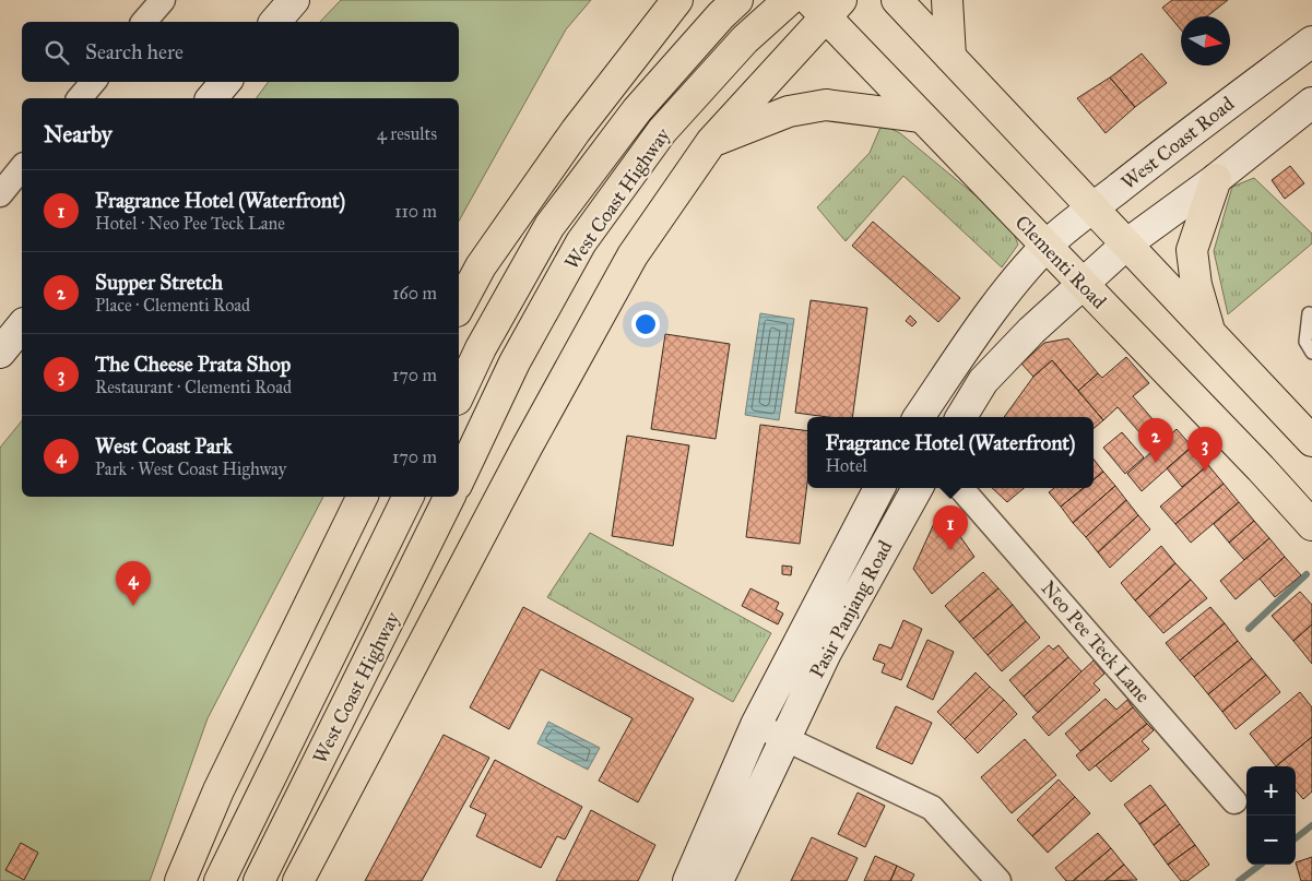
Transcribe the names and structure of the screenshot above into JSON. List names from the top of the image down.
{
  "streets": {
    "main road": [
      "West Coast Road",
      "West Coast Highway",
      "Clementi Road",
      "Pasir Panjang Road"
    ],
    "street": ["Neo Pee Teck Lane"]
  },
  "crossings": [
    ["West Coast Road", "Clementi Road"]
  ],
  "north": "right",
  "page": {
    "search": "Search here",
    "heading": ["Nearby", "4 results"],
    "list": [
      {
        "mark": "1",
        "name": "Fragrance Hotel (Waterfront)",
        "note": "Hotel · Neo Pee Teck Lane",
        "value": "110 m"
      },
      {
        "mark": "2",
        "name": "Supper Stretch",
        "note": "Place · Clementi Road",
        "value": "160 m"
      },
      {
        "mark": "3",
        "name": "The Cheese Prata Shop",
        "note": "Restaurant · Clementi Road",
        "value": "170 m"
      },
      {
        "mark": "4",
        "name": "West Coast Park",
        "note": "Park · West Coast Highway",
        "value": "170 m"
      }
    ],
    "popup": ["Fragrance Hotel (Waterfront)", "Hotel"],
    "pins": [
      "2",
      "3",
      "1",
      "4"
    ],
    "map_buttons": ["+", "−"]
  }
}
